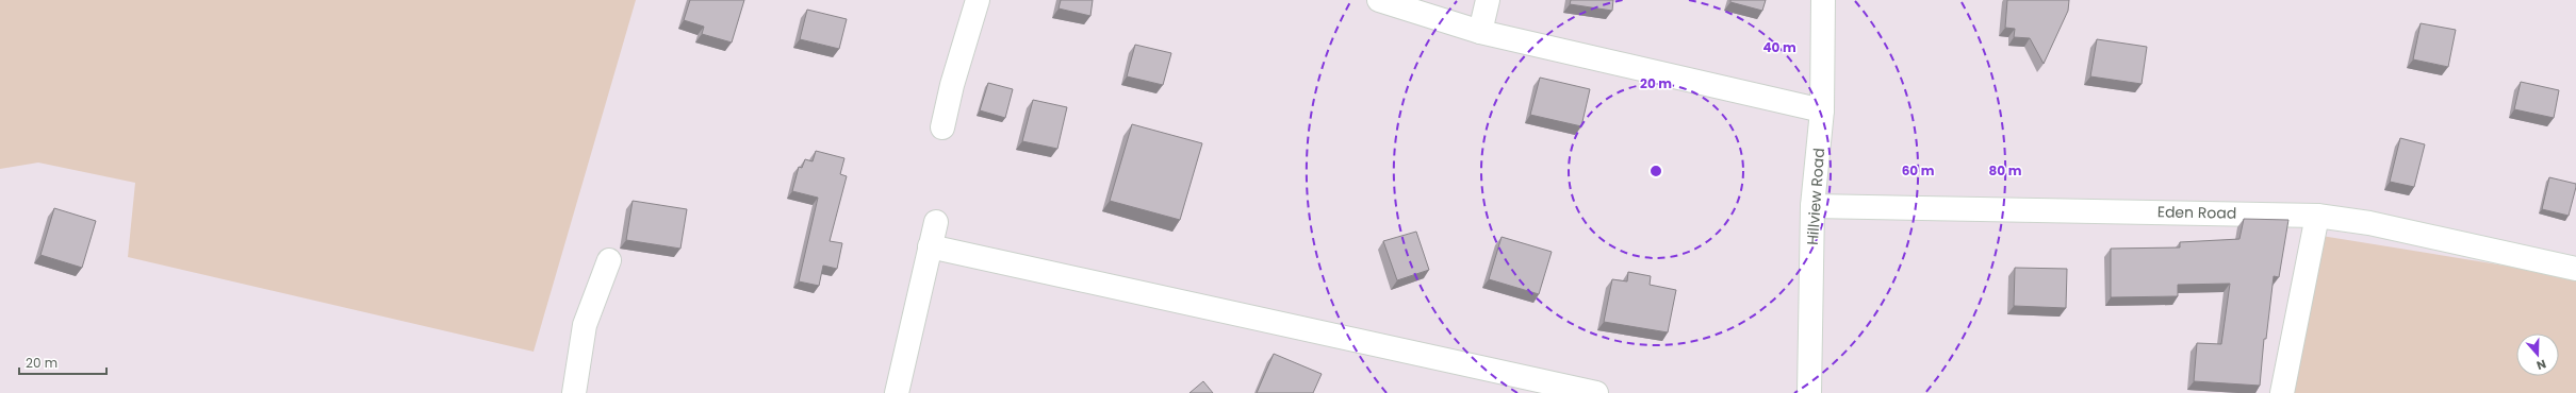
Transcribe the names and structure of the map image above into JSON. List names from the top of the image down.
{
  "streets": {
    "street": ["Hillview Road", "Eden Road"]
  },
  "crossings": [
    ["Hillview Road", "Eden Road"]
  ],
  "scale_bar": "20 m",
  "north": "bottom",
  "rings": [
    "40 m",
    "20 m",
    "60 m",
    "80 m"
  ]
}
